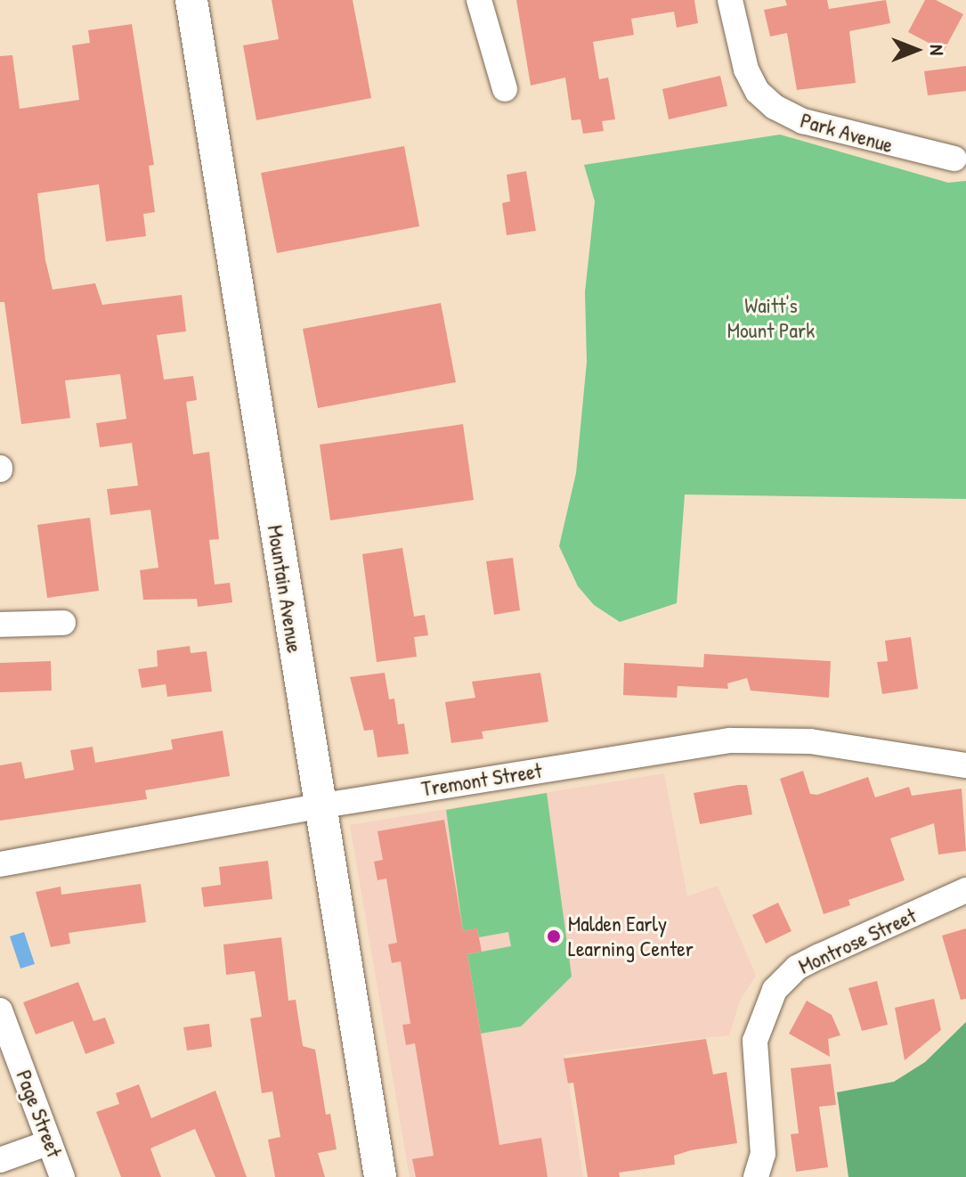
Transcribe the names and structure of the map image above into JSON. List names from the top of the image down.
{
  "streets": {
    "street": [
      "Park Avenue",
      "Mountain Avenue",
      "Tremont Street",
      "Montrose Street",
      "Page Street"
    ]
  },
  "crossings": [
    ["Mountain Avenue", "Tremont Street"]
  ],
  "parks": ["Waitt's Mount Park"],
  "places": ["Malden Early Learning Center"],
  "north": "right"
}
